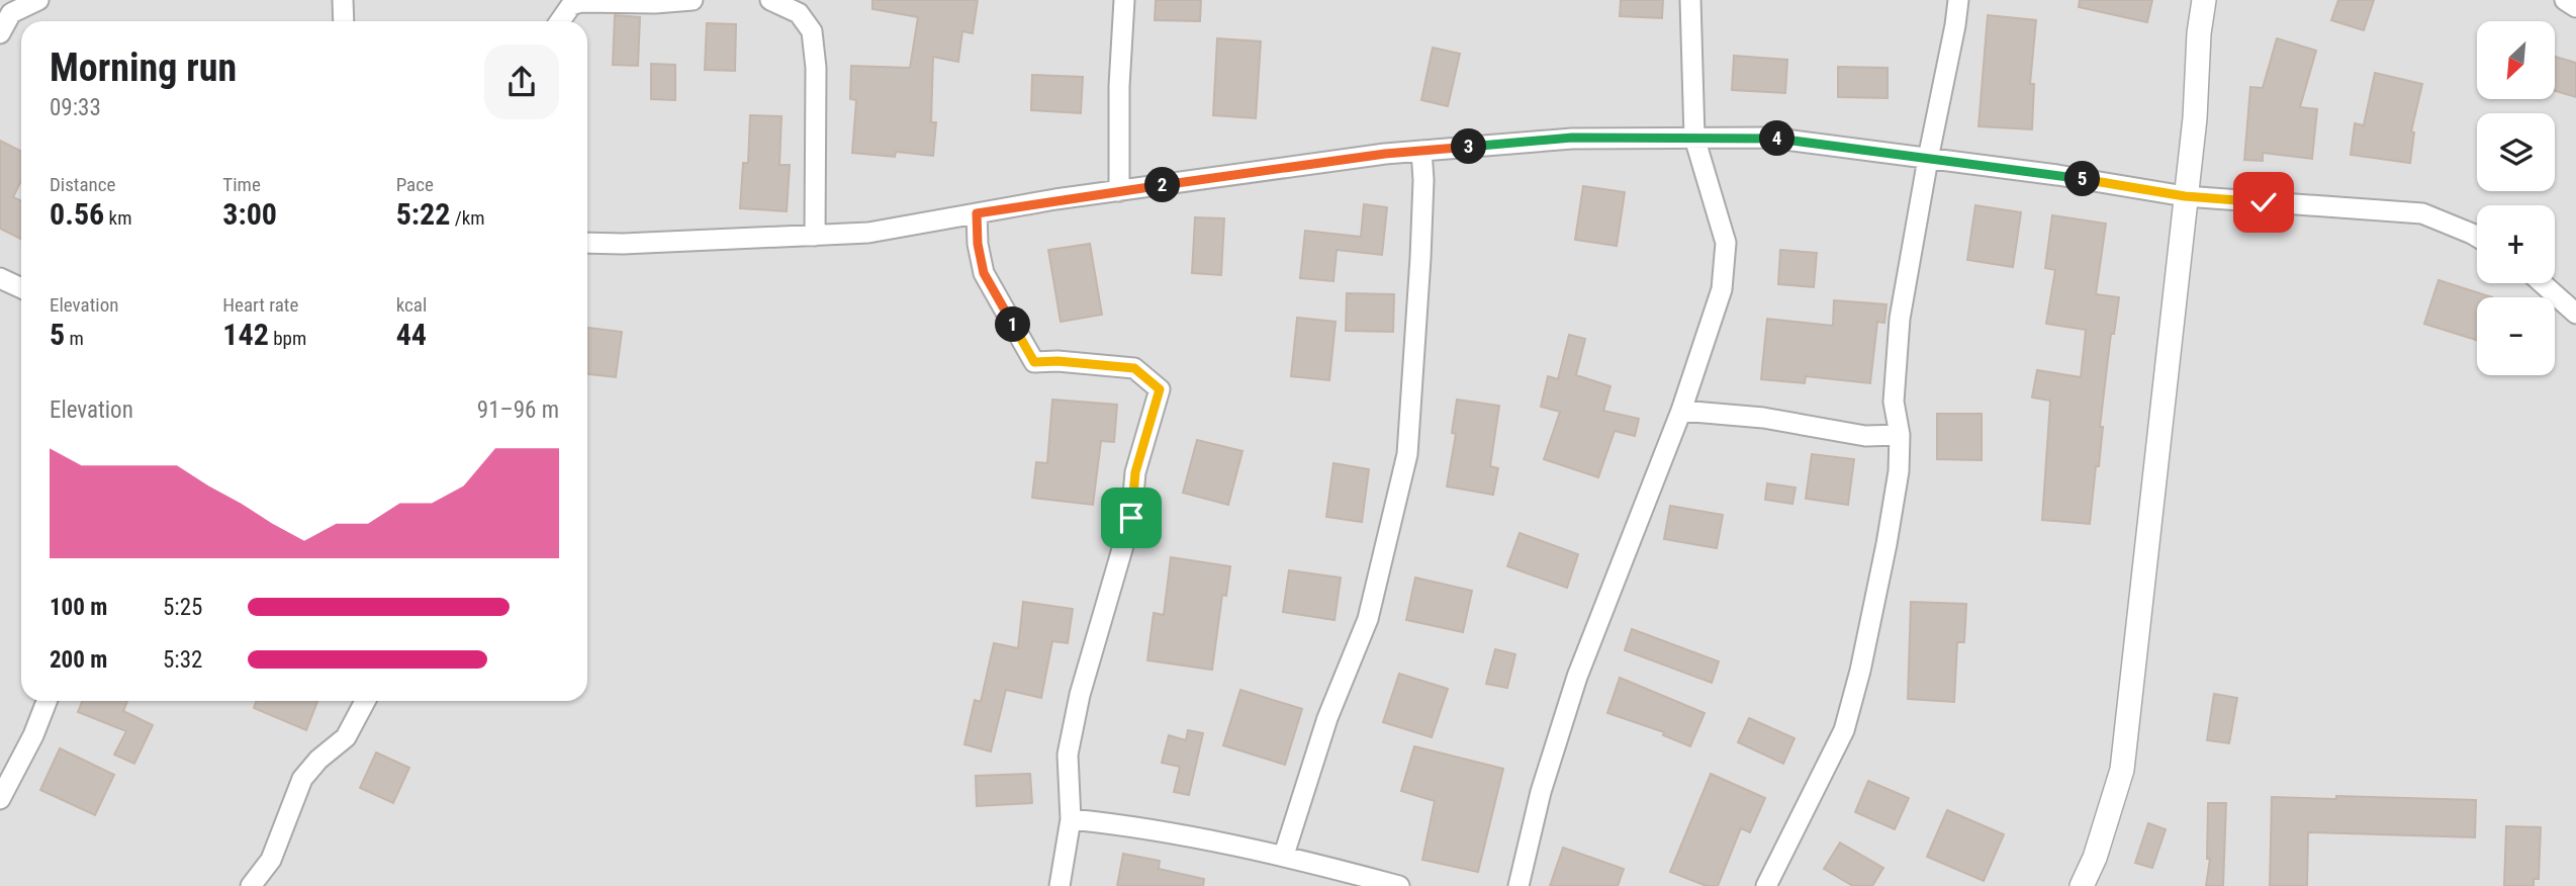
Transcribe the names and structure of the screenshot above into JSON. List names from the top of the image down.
{
  "north": "bottom left",
  "page": {
    "map_buttons": ["+", "−"],
    "heading": ["Morning run", "09:33"],
    "pins": [
      "4",
      "3",
      "5",
      "2",
      "1"
    ],
    "stats": [
      ["Distance", "0.56 km"],
      ["Time", "3:00"],
      ["Pace", "5:22 /km"],
      ["Elevation", "5 m"],
      ["Heart rate", "142 bpm"],
      ["kcal", "44"]
    ],
    "chart": ["Elevation", "91–96 m"],
    "list": [
      {
        "name": "100 m",
        "note": "5:25"
      },
      {
        "name": "200 m",
        "note": "5:32"
      }
    ]
  }
}
